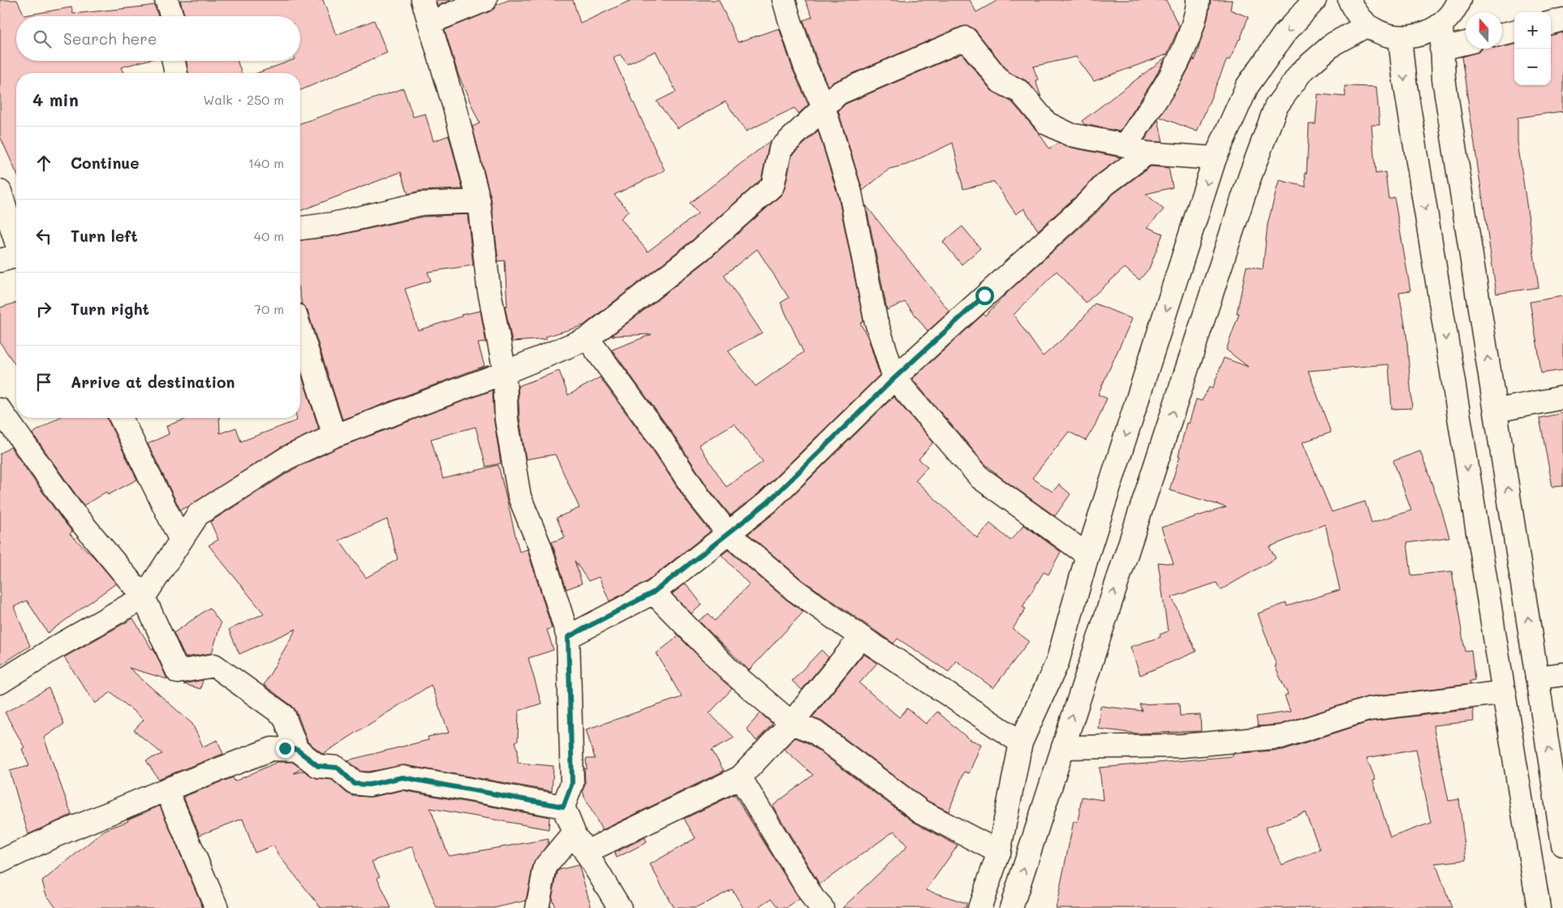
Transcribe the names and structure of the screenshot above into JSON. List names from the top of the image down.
{
  "north": "top",
  "page": {
    "map_buttons": ["+", "−"],
    "search": "Search here",
    "heading": ["4 min", "Walk · 250 m"],
    "list": [
      ["Continue", "140 m"],
      ["Turn left", "40 m"],
      ["Turn right", "70 m"],
      "Arrive at destination"
    ]
  }
}
